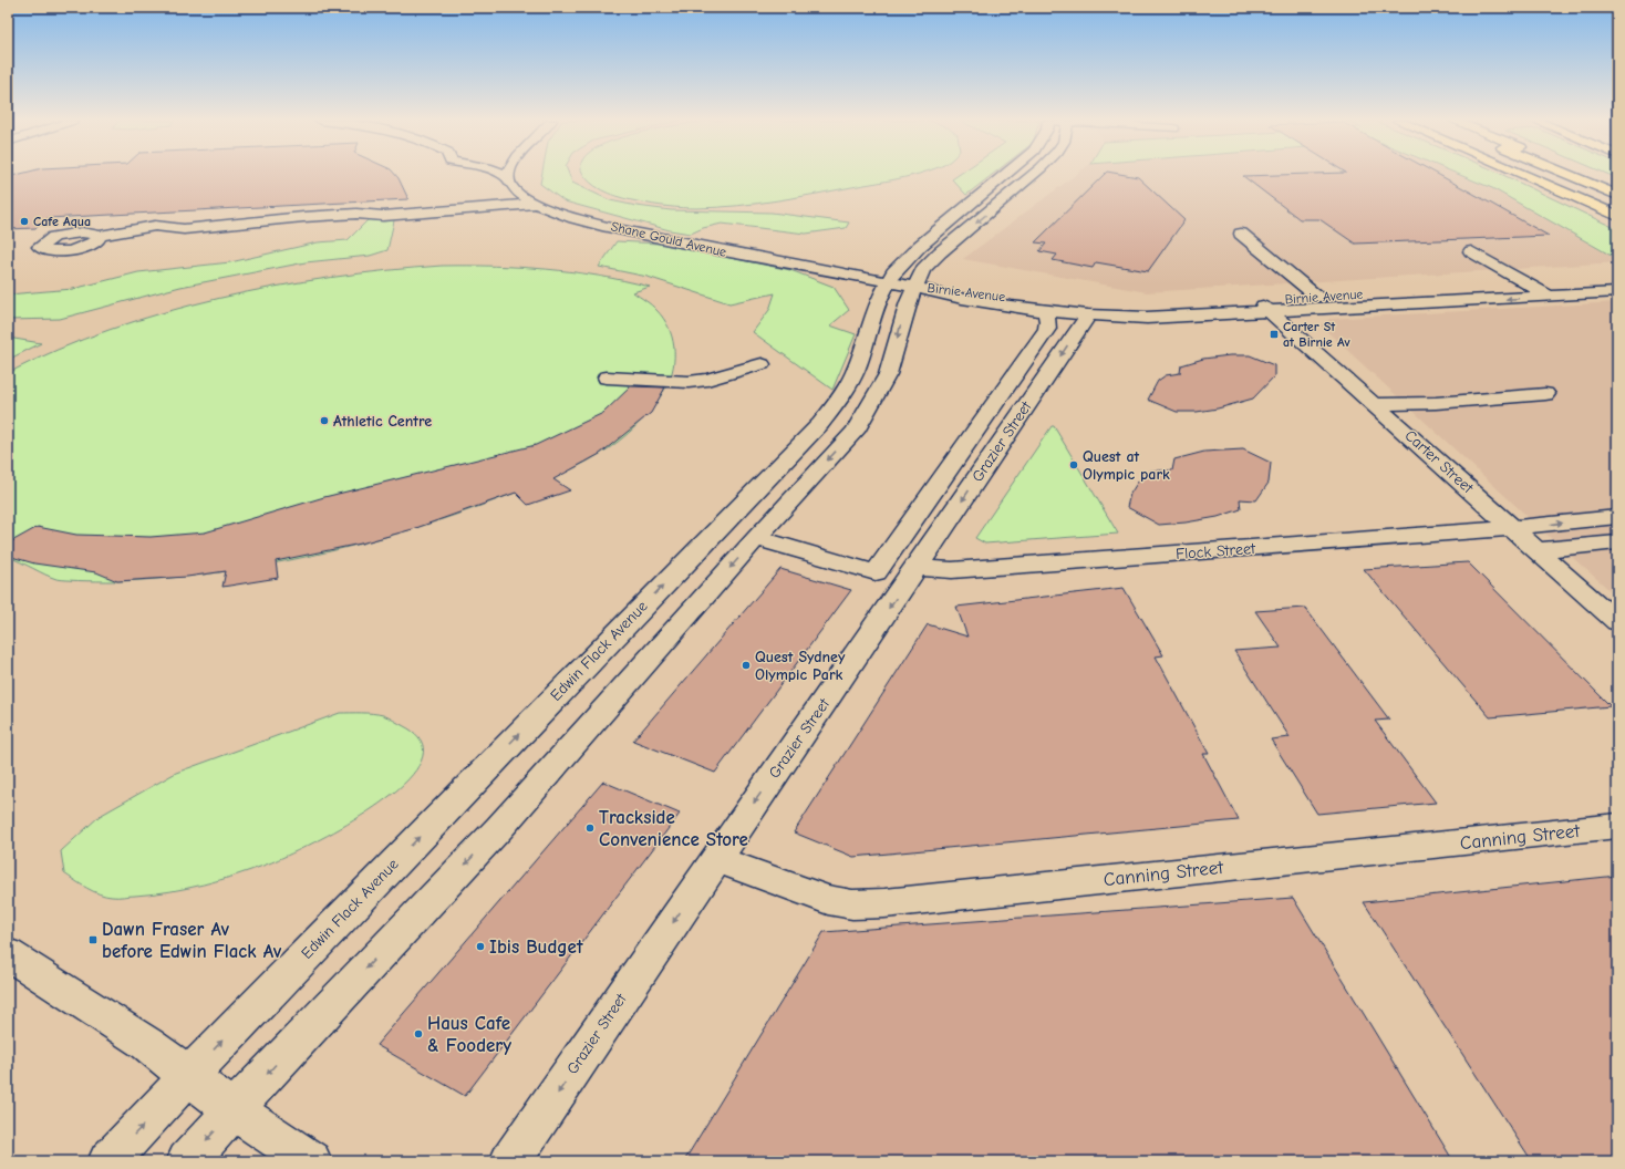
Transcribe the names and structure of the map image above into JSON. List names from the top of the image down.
{
  "streets": {
    "street": [
      "Shane Gould Avenue",
      "Birnie Avenue",
      "Grazier Street",
      "Carter Street",
      "Flock Street",
      "Edwin Flack Avenue",
      "Canning Street"
    ]
  },
  "crossings": [
    ["Shane Gould Avenue", "Birnie Avenue"],
    ["Shane Gould Avenue", "Edwin Flack Avenue"],
    ["Birnie Avenue", "Grazier Street"],
    ["Birnie Avenue", "Carter Street"],
    ["Grazier Street", "Flock Street"],
    ["Grazier Street", "Canning Street"],
    ["Carter Street", "Flock Street"]
  ],
  "places": {
    "other": [
      "Cafe Aqua",
      "Athletic Centre",
      "Quest at Olympic park",
      "Quest Sydney Olympic Park",
      "Trackside Convenience Store",
      "Ibis Budget",
      "Haus Cafe & Foodery"
    ],
    "transit": ["Carter St at Birnie Av", "Dawn Fraser Av before Edwin Flack Av"]
  }
}
